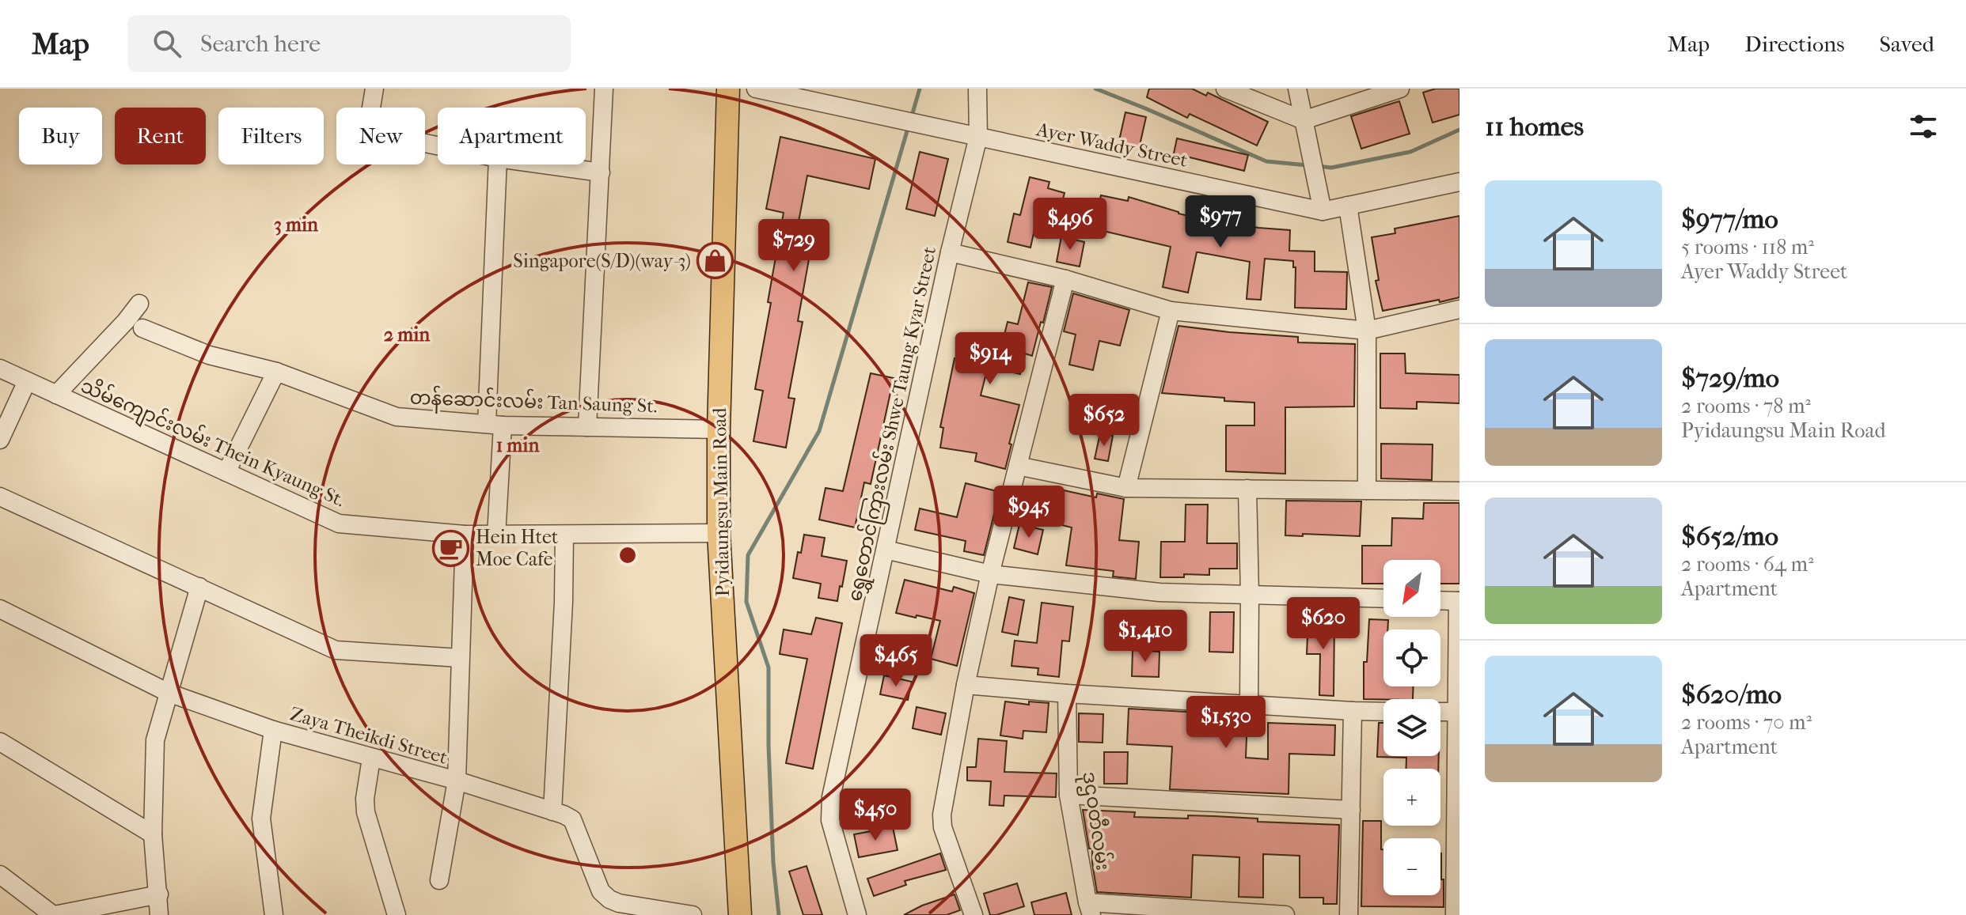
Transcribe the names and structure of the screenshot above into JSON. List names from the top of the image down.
{
  "streets": {
    "main road": ["Pyidaungsu Main Road"],
    "street": [
      "Ayer Waddy Street",
      "တန်ဆောင်းလမ်း Tan Saung St.",
      "ရွှေတောင်ကြားလမ်း Shwe Taung Kyar Street",
      "သိမ်ကျောင်းလမ်း Thein Kyaung St.",
      "Zaya Theikdi Street",
      "ဒုဌဝတီလမ်း"
    ]
  },
  "crossings": [
    ["Ayer Waddy Street", "ရွှေတောင်ကြားလမ်း Shwe Taung Kyar Street"],
    ["တန်ဆောင်းလမ်း Tan Saung St.", "Pyidaungsu Main Road"],
    ["သိမ်ကျောင်းလမ်း Thein Kyaung St.", "Pyidaungsu Main Road"]
  ],
  "places": {
    "shop": ["Singapore(S/D)(way-3)"],
    "cafe": ["Hein Htet Moe Cafe"]
  },
  "north": "bottom left",
  "page": {
    "header": "Map",
    "search": "Search here",
    "nav": ["Map", "Directions", "Saved"],
    "heading": "11 homes",
    "chip": [
      "Buy",
      "Rent",
      "Filters",
      "New",
      "Apartment"
    ],
    "list": [
      {
        "name": "$977/mo",
        "note": "5 rooms · 118 m² · Ayer Waddy Street"
      },
      {
        "name": "$729/mo",
        "note": "2 rooms · 78 m² · Pyidaungsu Main Road"
      },
      {
        "name": "$652/mo",
        "note": "2 rooms · 64 m² · Apartment"
      },
      {
        "name": "$620/mo",
        "note": "2 rooms · 70 m² · Apartment"
      }
    ],
    "price": [
      "$977",
      "$496",
      "$729",
      "$914",
      "$652",
      "$945",
      "$620",
      "$1,410",
      "$465",
      "$1,530",
      "$450"
    ],
    "map_buttons": ["+", "−"]
  },
  "rings": ["3 min", "2 min", "1 min"]
}
